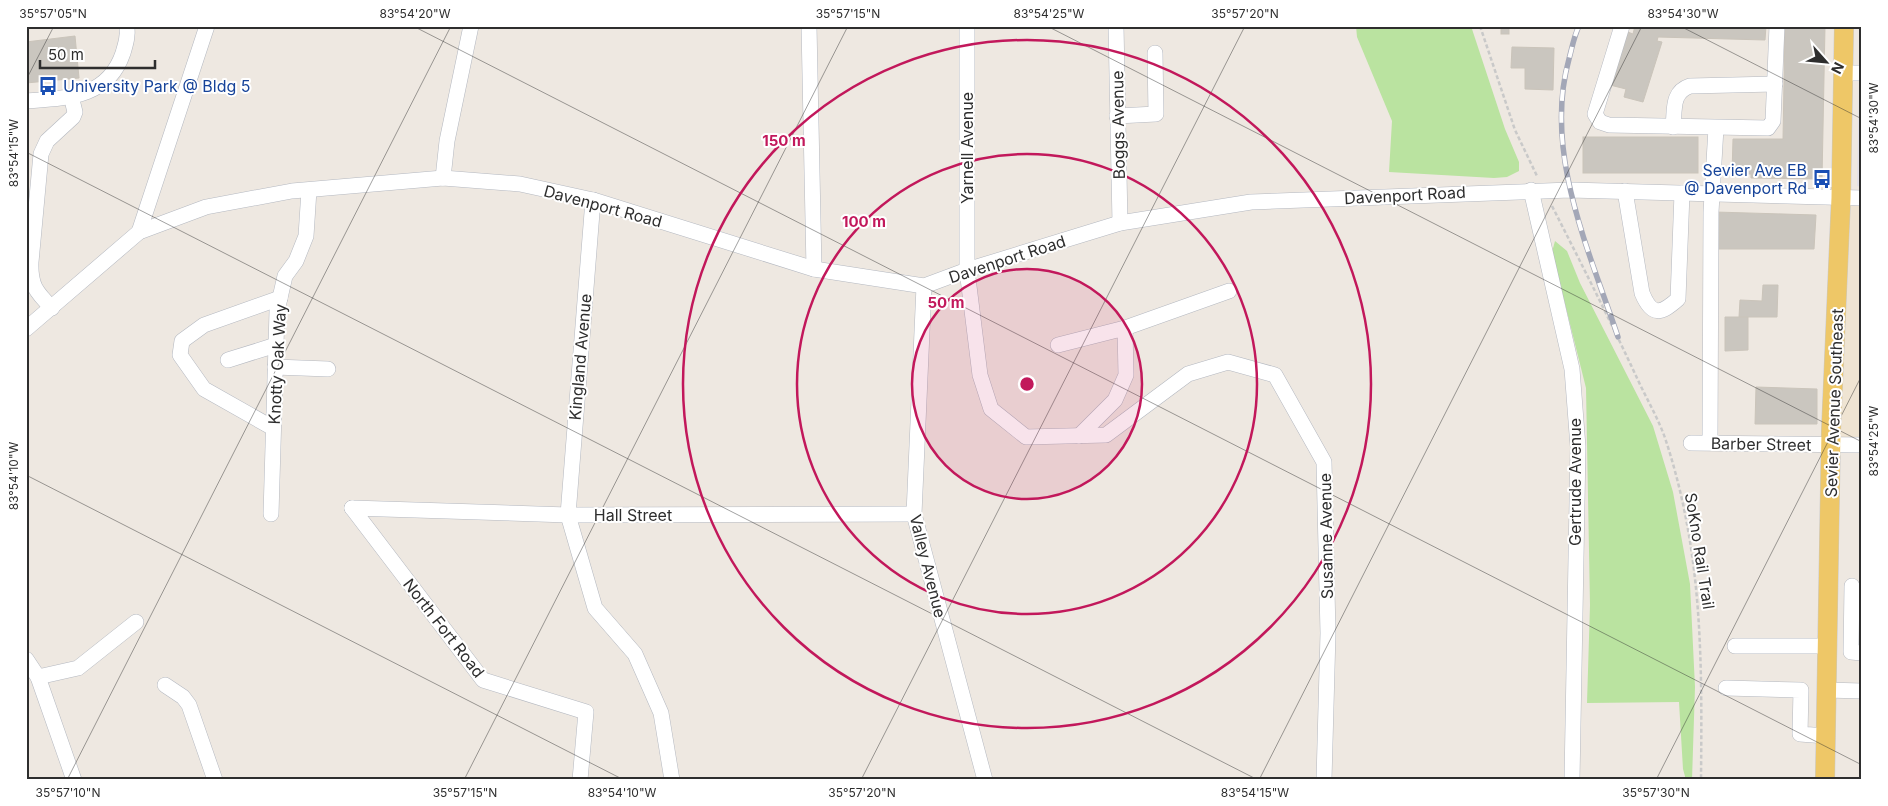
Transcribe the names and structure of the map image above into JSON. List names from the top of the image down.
{
  "streets": {
    "main road": ["Sevier Avenue Southeast"],
    "street": [
      "Boggs Avenue",
      "Yarnell Avenue",
      "Davenport Road",
      "Kingland Avenue",
      "Knotty Oak Way",
      "Barber Street",
      "Gertrude Avenue",
      "Hall Street",
      "Susanne Avenue",
      "Valley Avenue",
      "North Fort Road"
    ],
    "path": ["SoKno Rail Trail"]
  },
  "crossings": [
    ["Boggs Avenue", "Davenport Road"],
    ["Yarnell Avenue", "Davenport Road"],
    ["Yarnell Avenue", "Susanne Avenue"],
    ["Davenport Road", "Kingland Avenue"],
    ["Davenport Road", "Knotty Oak Way"],
    ["Davenport Road", "Sevier Avenue Southeast"],
    ["Davenport Road", "Gertrude Avenue"],
    ["Davenport Road", "Susanne Avenue"],
    ["Davenport Road", "Valley Avenue"],
    ["Kingland Avenue", "Hall Street"],
    ["Sevier Avenue Southeast", "Barber Street"],
    ["Hall Street", "Valley Avenue"],
    ["Hall Street", "North Fort Road"]
  ],
  "places": {
    "bus stop": ["University Park @ Bldg 5", "Sevier Ave EB @ Davenport Rd"]
  },
  "scale_bar": "50 m",
  "north": "bottom right",
  "coordinates": [
    "35°57'05\"N",
    "83°54'20\"W",
    "35°57'15\"N",
    "83°54'25\"W",
    "35°57'20\"N",
    "83°54'30\"W",
    "83°54'15\"W",
    "83°54'10\"W",
    "35°57'10\"N",
    "35°57'30\"N"
  ],
  "rings": ["150 m", "100 m", "50 m"]
}
